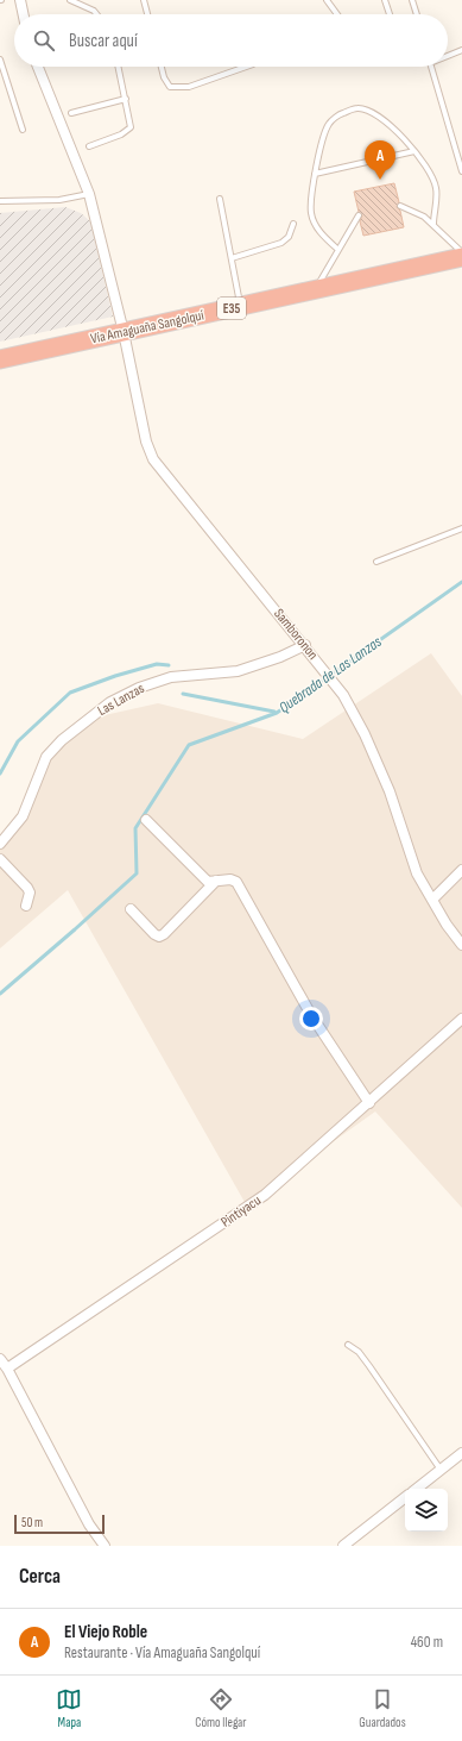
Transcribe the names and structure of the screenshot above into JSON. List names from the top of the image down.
{
  "streets": {
    "highway": ["E35", "Vía Amaguaña Sangolquí"],
    "street": ["Samboronon", "Las Lanzas", "Pintiyacu"]
  },
  "crossings": [
    ["Vía Amaguaña Sangolquí", "Samboronon"],
    ["Samboronon", "Las Lanzas"]
  ],
  "water": ["Quebrada de Las Lanzas"],
  "scale_bar": "50 m",
  "page": {
    "search": "Buscar aquí",
    "pins": "A",
    "scale": "50 m",
    "heading": "Cerca",
    "list": [
      {
        "mark": "A",
        "name": "El Viejo Roble",
        "note": "Restaurante · Vía Amaguaña Sangolquí",
        "value": "460 m"
      }
    ],
    "nav": ["Mapa", "Cómo llegar", "Guardados"]
  }
}
